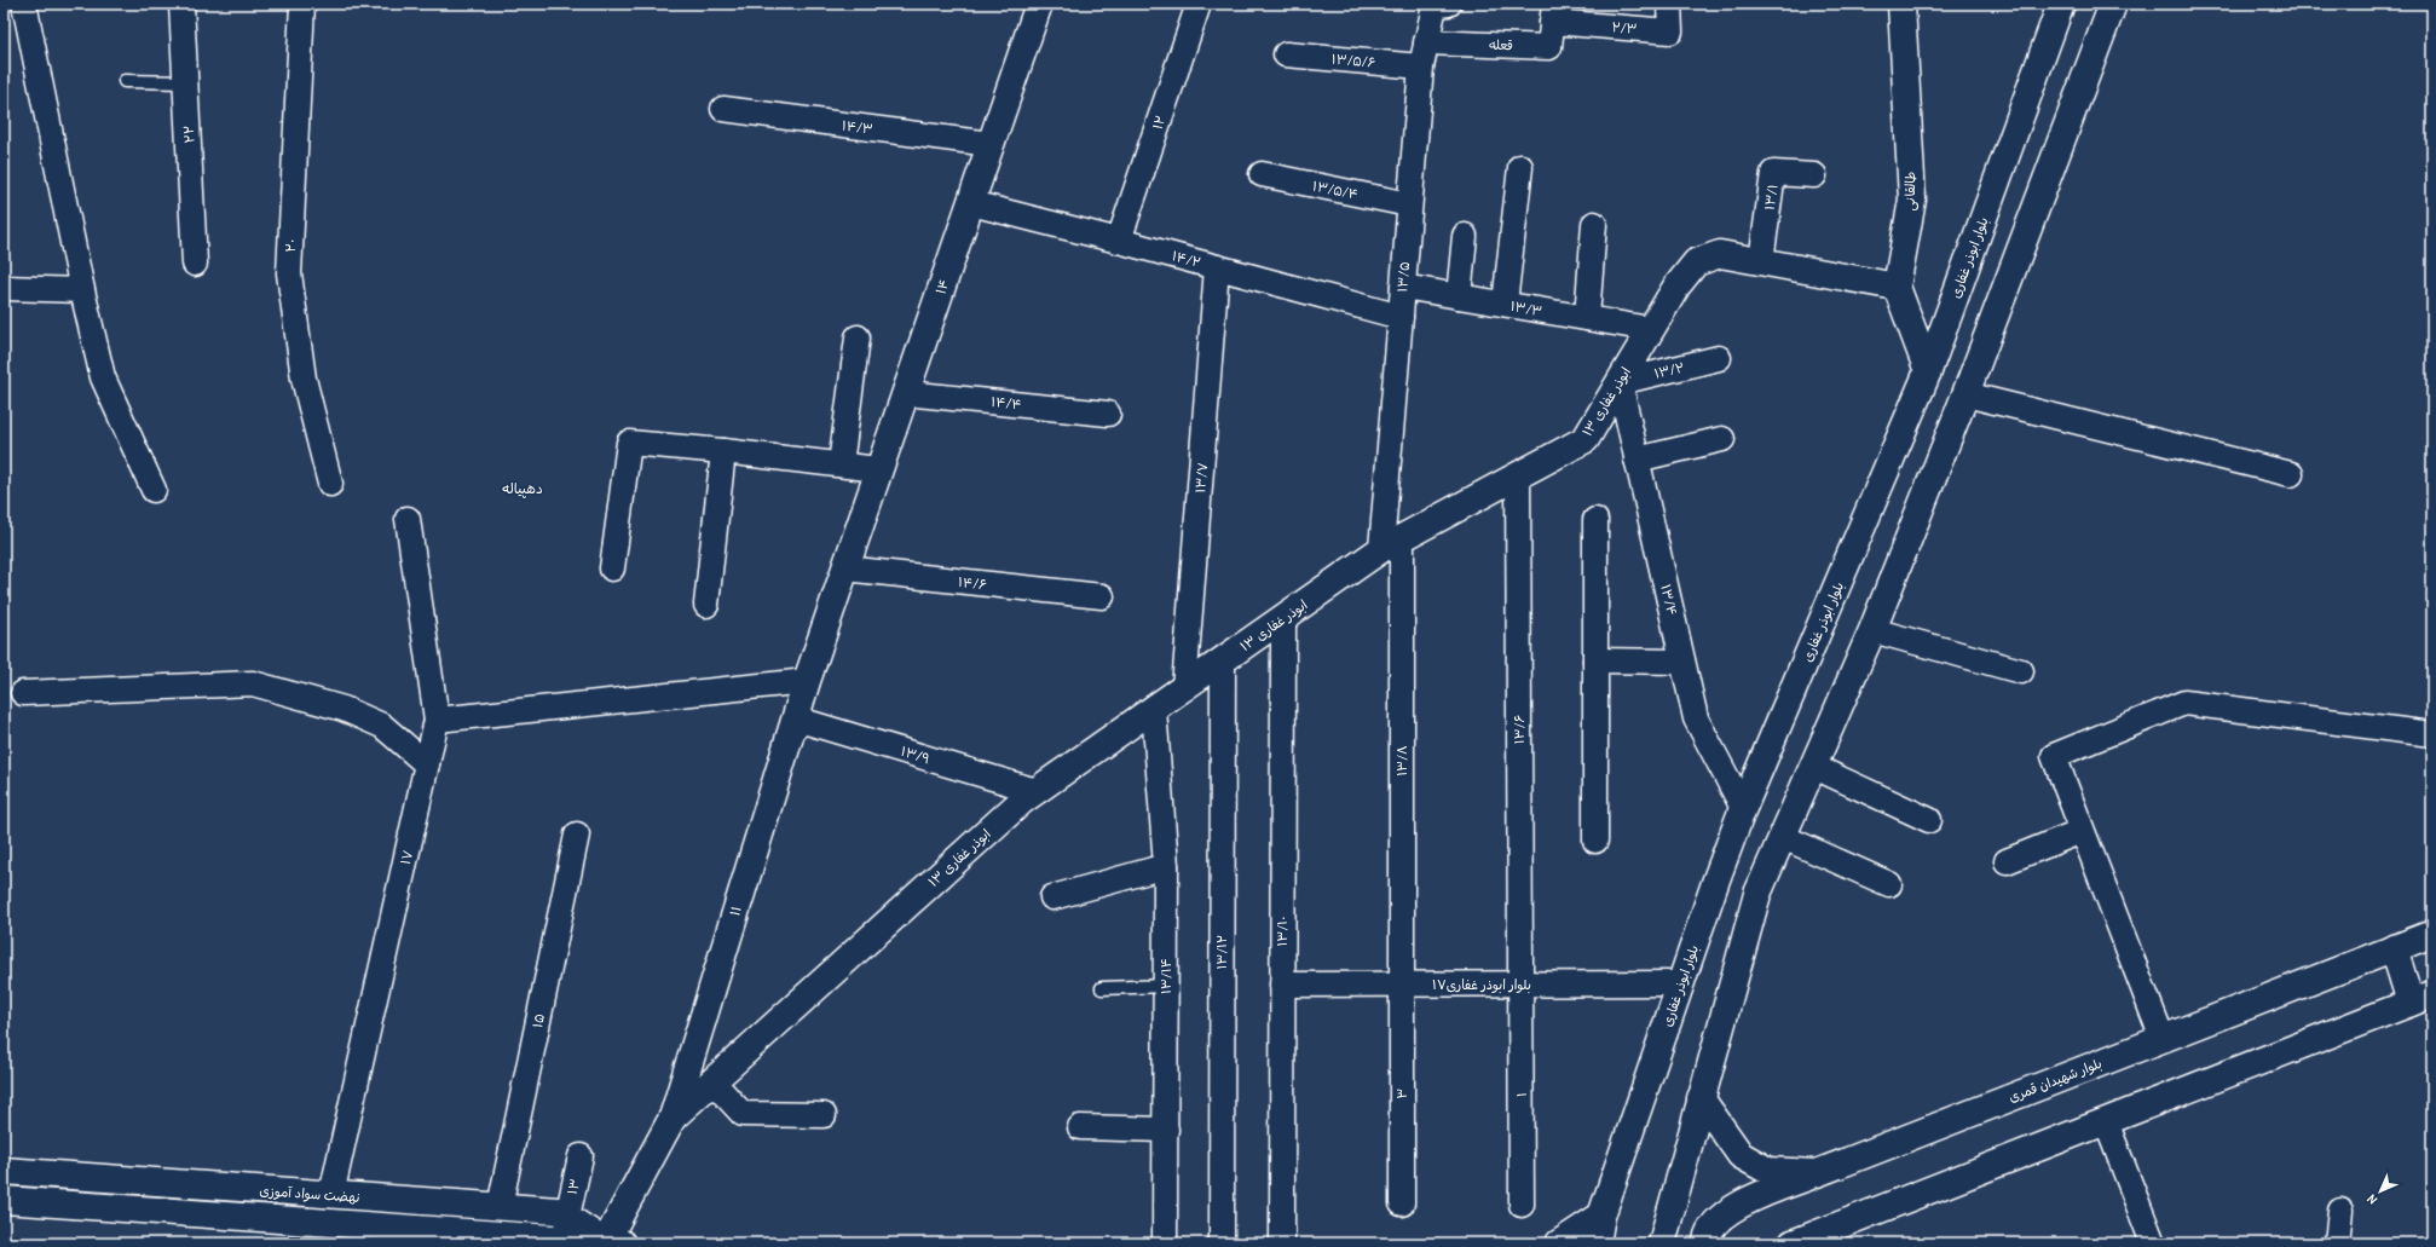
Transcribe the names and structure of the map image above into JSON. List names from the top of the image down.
{
  "streets": {
    "street": [
      "۲/۳",
      "قعله",
      "۱۳/۵/۶",
      "۱۲",
      "۱۴/۳",
      "۲۲",
      "۱۳/۵/۴",
      "طالقانی",
      "۱۳/۱",
      "۲۰",
      "بلوار ابوذر غفاری",
      "۱۴/۲",
      "۱۳/۵",
      "۱۴",
      "۱۳/۳",
      "۱۳/۲",
      "۱۳ ابوذر غفاری",
      "۱۴/۴",
      "۱۳/۷",
      "۱۴/۶",
      "۱۳/۴",
      "۱۳/۶",
      "۱۳/۹",
      "۱۳/۸",
      "۱۷",
      "۱۱",
      "۱۳/۱۰",
      "۱۳/۱۲",
      "۱۳/۱۴",
      "بلوار ابوذر غفاری۱۷",
      "۱۵",
      "بلوار شهیدان قمری",
      "۳",
      "۱",
      "۱۳",
      "نهضت سواد آموزی"
    ]
  },
  "crossings": [
    ["۲/۳", "قعله"],
    ["قعله", "۱۳/۵"],
    ["۱۳/۵/۶", "۱۳/۵"],
    ["۱۲", "۱۴/۲"],
    ["۱۴/۳", "۱۴"],
    ["۱۳/۵/۴", "۱۳/۵"],
    ["طالقانی", "۱۳ ابوذر غفاری"],
    ["۱۳/۱", "۱۳ ابوذر غفاری"],
    ["بلوار ابوذر غفاری", "۱۳/۴"],
    ["بلوار ابوذر غفاری", "بلوار ابوذر غفاری۱۷"],
    ["۱۴/۲", "۱۳/۵"],
    ["۱۴/۲", "۱۴"],
    ["۱۴/۲", "۱۳/۷"],
    ["۱۳/۵", "۱۳/۳"],
    ["۱۳/۵", "۱۳ ابوذر غفاری"],
    ["۱۳/۵", "۱۳/۸"],
    ["۱۴", "۱۴/۴"],
    ["۱۴", "۱۴/۶"],
    ["۱۴", "۱۱"],
    ["۱۳/۳", "۱۳ ابوذر غفاری"],
    ["۱۳/۲", "۱۳ ابوذر غفاری"],
    ["۱۳/۲", "۱۳/۴"],
    ["۱۳ ابوذر غفاری", "۱۳/۷"],
    ["۱۳ ابوذر غفاری", "۱۳/۴"],
    ["۱۳ ابوذر غفاری", "۱۳/۶"],
    ["۱۳ ابوذر غفاری", "۱۳/۹"],
    ["۱۳ ابوذر غفاری", "۱۳/۸"],
    ["۱۳ ابوذر غفاری", "۱۱"],
    ["۱۳ ابوذر غفاری", "۱۳/۱۰"],
    ["۱۳ ابوذر غفاری", "۱۳/۱۲"],
    ["۱۳ ابوذر غفاری", "۱۳/۱۴"],
    ["۱۴/۶", "۱۱"],
    ["۱۳/۶", "بلوار ابوذر غفاری۱۷"],
    ["۱۳/۶", "۱"],
    ["۱۳/۹", "۱۱"],
    ["۱۳/۸", "بلوار ابوذر غفاری۱۷"],
    ["۱۳/۸", "۳"],
    ["۱۷", "نهضت سواد آموزی"],
    ["۱۱", "نهضت سواد آموزی"],
    ["۱۳/۱۰", "بلوار ابوذر غفاری۱۷"],
    ["بلوار ابوذر غفاری۱۷", "۳"],
    ["بلوار ابوذر غفاری۱۷", "۱"],
    ["۱۵", "نهضت سواد آموزی"],
    ["۱۳", "نهضت سواد آموزی"]
  ],
  "districts": ["دهپیاله"],
  "north": "bottom left"
}
